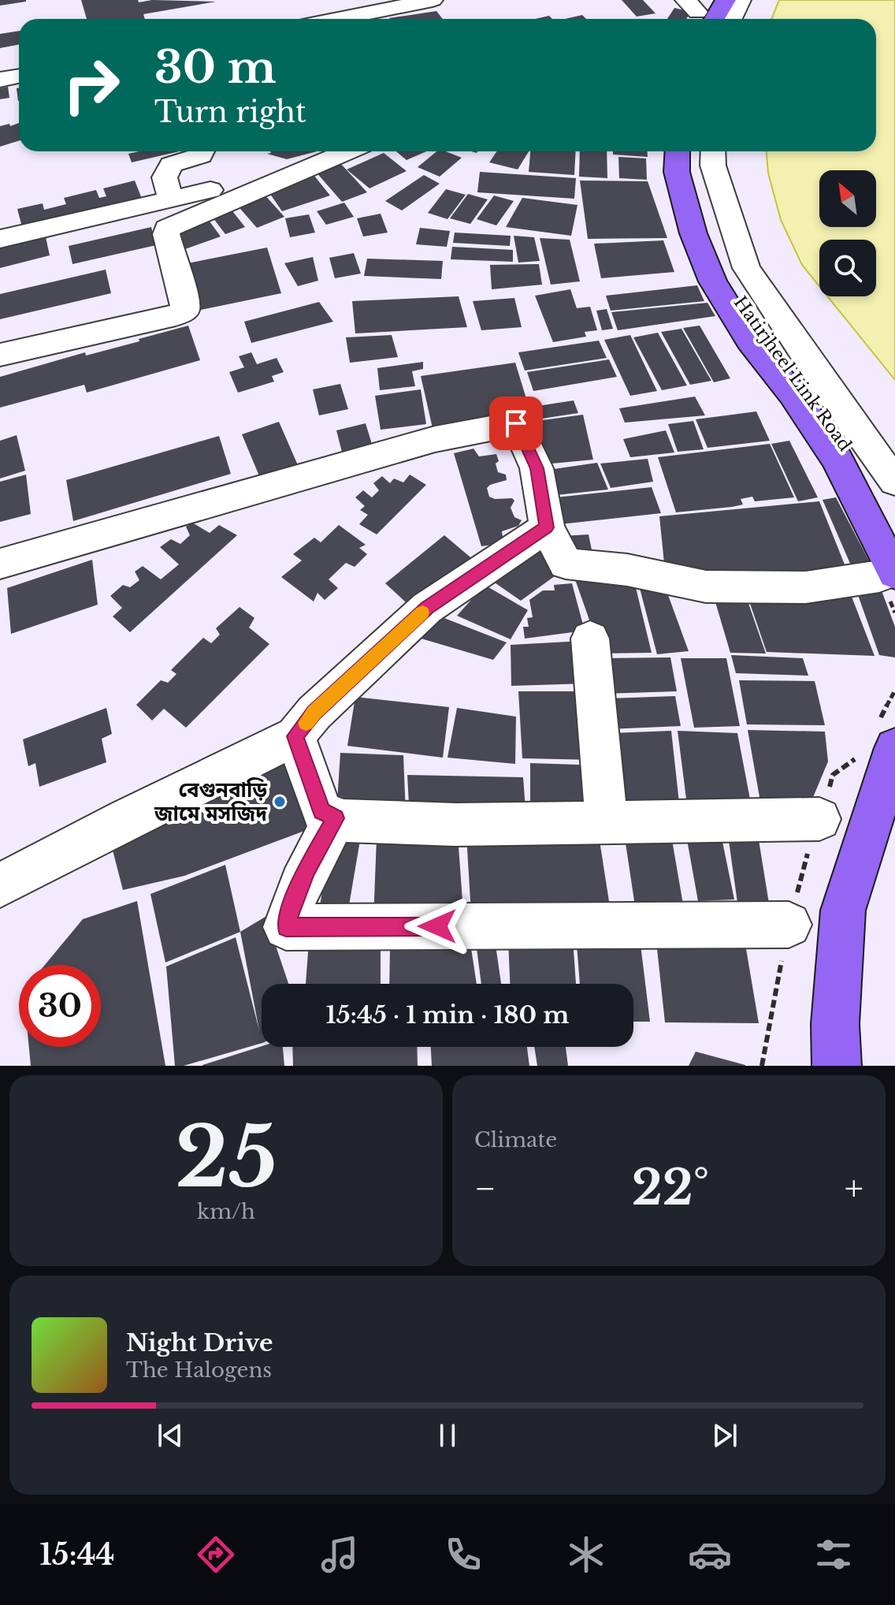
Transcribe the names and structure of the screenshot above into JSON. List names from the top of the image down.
{
  "streets": {
    "main road": ["Hatirjheel Link Road"]
  },
  "places": ["বেগুনবাড়ি জামে মসজিদ"],
  "north": "top left",
  "page": {
    "turn": ["30 m", "Turn right"],
    "limit": "30",
    "trip": "15:45 · 1 min · 180 m",
    "tile": [
      ["25", "km/h"],
      "Climate"
    ],
    "heat": ["−", "22°", "+"],
    "song": ["Night Drive", "The Halogens"],
    "tabs": "15:44"
  }
}
